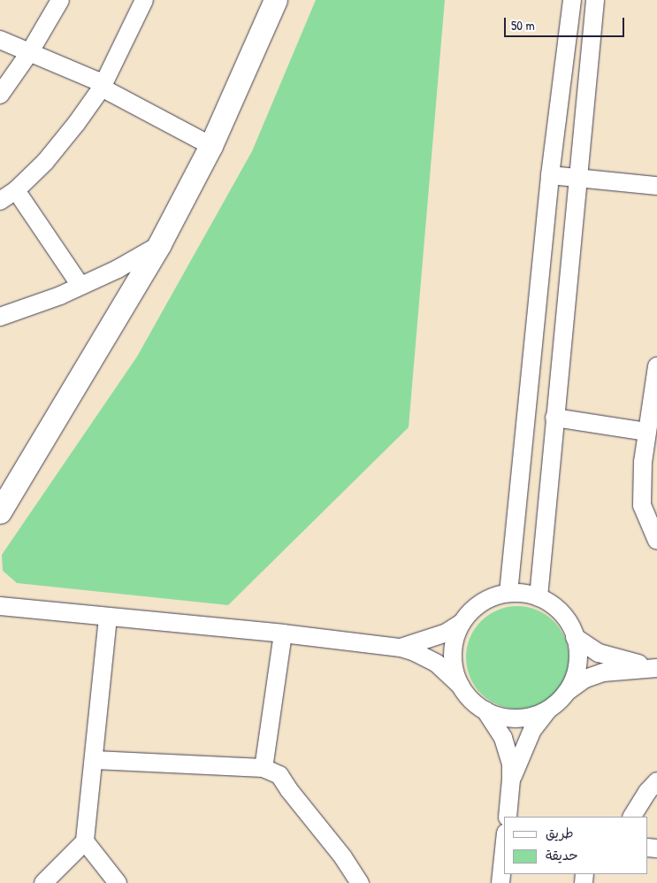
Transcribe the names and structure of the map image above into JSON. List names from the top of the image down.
{
  "legend": ["طريق", "حديقة"],
  "scale_bar": "50 m"
}
